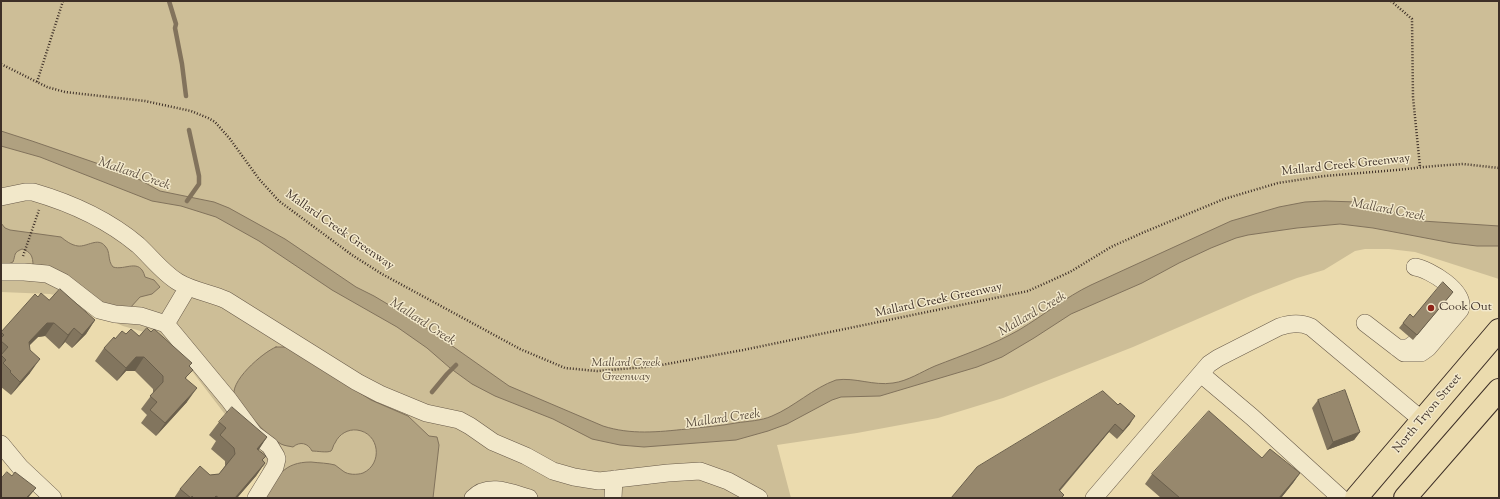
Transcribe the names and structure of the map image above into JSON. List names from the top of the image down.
{
  "streets": {
    "main road": ["North Tryon Street"],
    "path": ["Mallard Creek Greenway"]
  },
  "water": ["Mallard Creek"],
  "parks": ["Mallard Creek Greenway"],
  "places": ["Cook Out"]
}
